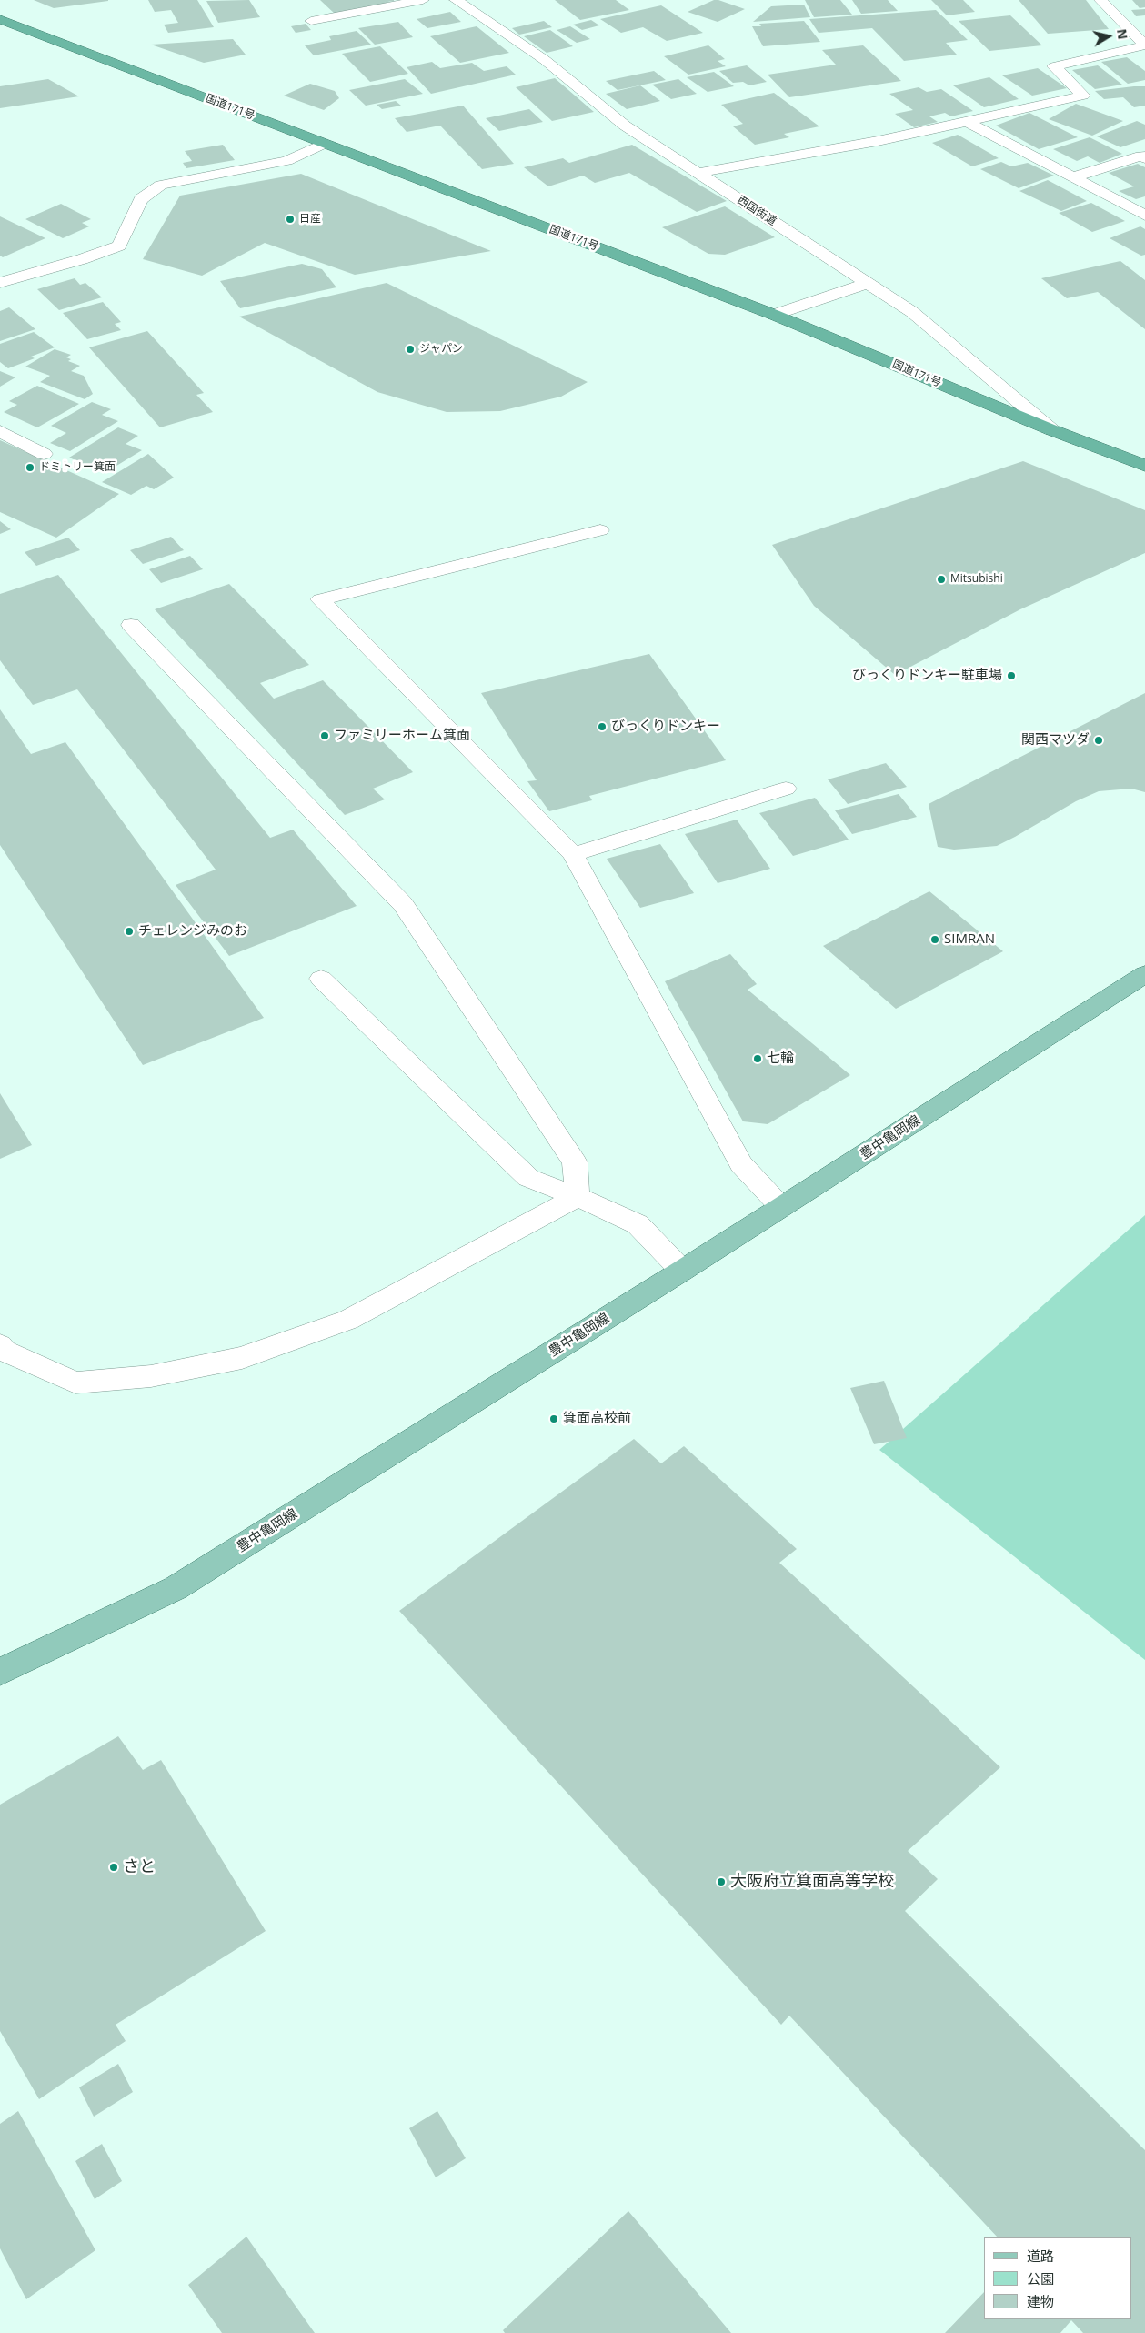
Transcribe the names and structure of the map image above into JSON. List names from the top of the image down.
{
  "streets": {
    "highway": ["国道171号"],
    "main road": ["豊中亀岡線"],
    "street": ["西国街道"]
  },
  "crossings": [
    ["国道171号", "西国街道"]
  ],
  "places": [
    "日産",
    "ジャパン",
    "ドミトリー箕面",
    "Mitsubishi",
    "びっくりドンキー駐車場",
    "びっくりドンキー",
    "ファミリーホーム箕面",
    "関西マツダ",
    "チェレンジみのお",
    "SIMRAN",
    "七輪",
    "箕面高校前",
    "さと",
    "大阪府立箕面高等学校"
  ],
  "legend": ["道路", "公園", "建物"],
  "north": "right"
}
